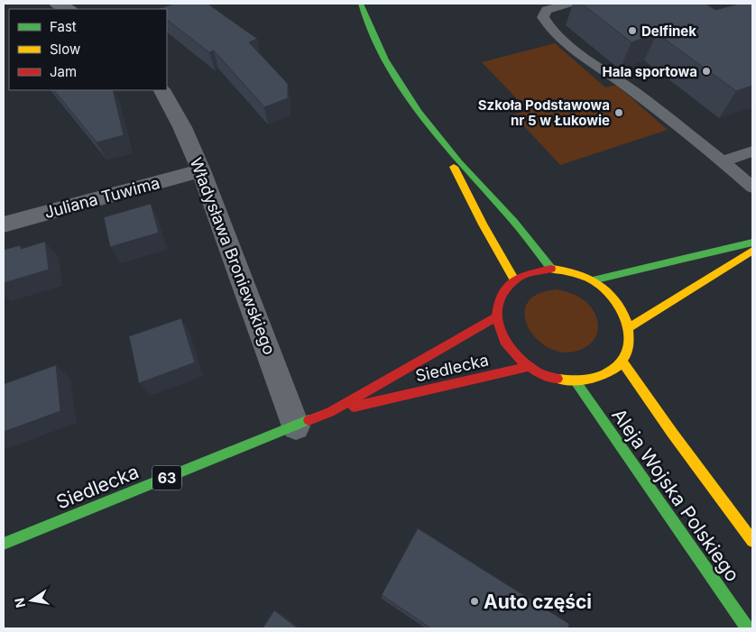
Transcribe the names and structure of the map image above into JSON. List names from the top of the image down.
{
  "streets": {
    "main road": ["Siedlecka", "63", "Aleja Wojska Polskiego"],
    "street": ["Juliana Tuwima", "Władysława Broniewskiego"]
  },
  "crossings": [
    ["Juliana Tuwima", "Władysława Broniewskiego"],
    ["Władysława Broniewskiego", "Siedlecka"],
    ["Siedlecka", "Aleja Wojska Polskiego"]
  ],
  "places": [
    "Delfinek",
    "Hala sportowa",
    "Szkoła Podstawowa nr 5 w Łukowie",
    "Auto części"
  ],
  "legend": ["Fast", "Slow", "Jam"],
  "north": "left"
}
